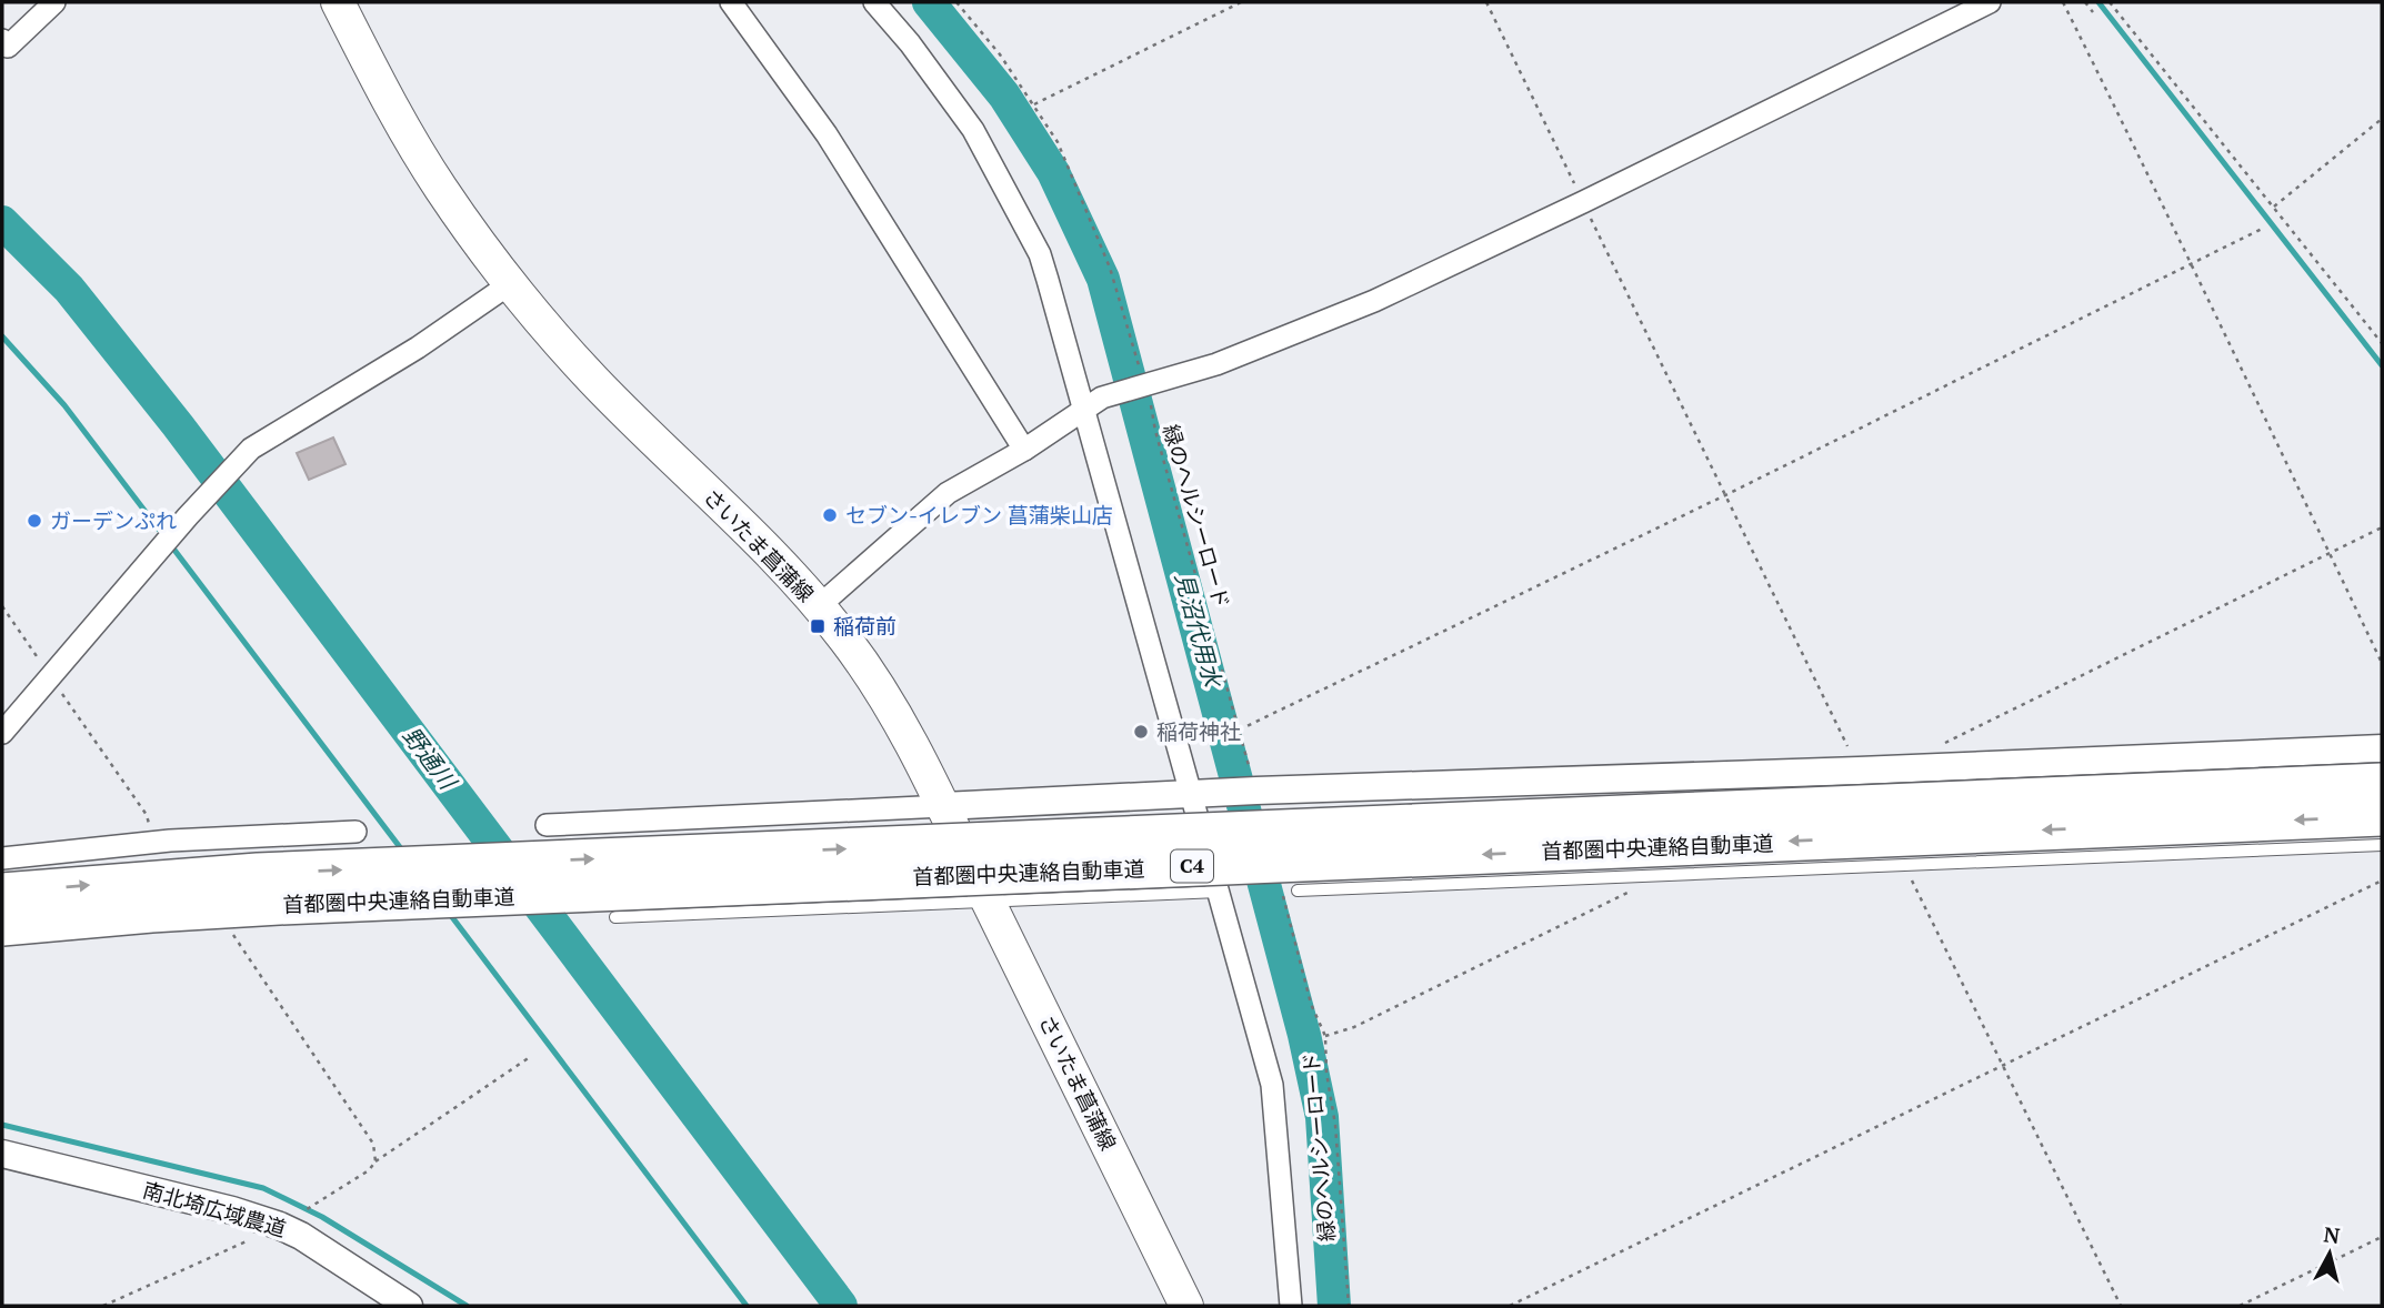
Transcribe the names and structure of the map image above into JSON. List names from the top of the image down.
{
  "streets": {
    "highway": ["首都圏中央連絡自動車道", "C4"],
    "main road": ["さいたま菖蒲線"],
    "street": ["南北埼広域農道"],
    "path": ["緑のヘルシーロード"]
  },
  "water": ["見沼代用水", "野通川"],
  "places": {
    "other": ["セブン-イレブン 菖蒲柴山店", "ガーデンぷれ", "稲荷神社"],
    "transit": ["稲荷前"]
  },
  "north": "top"
}
